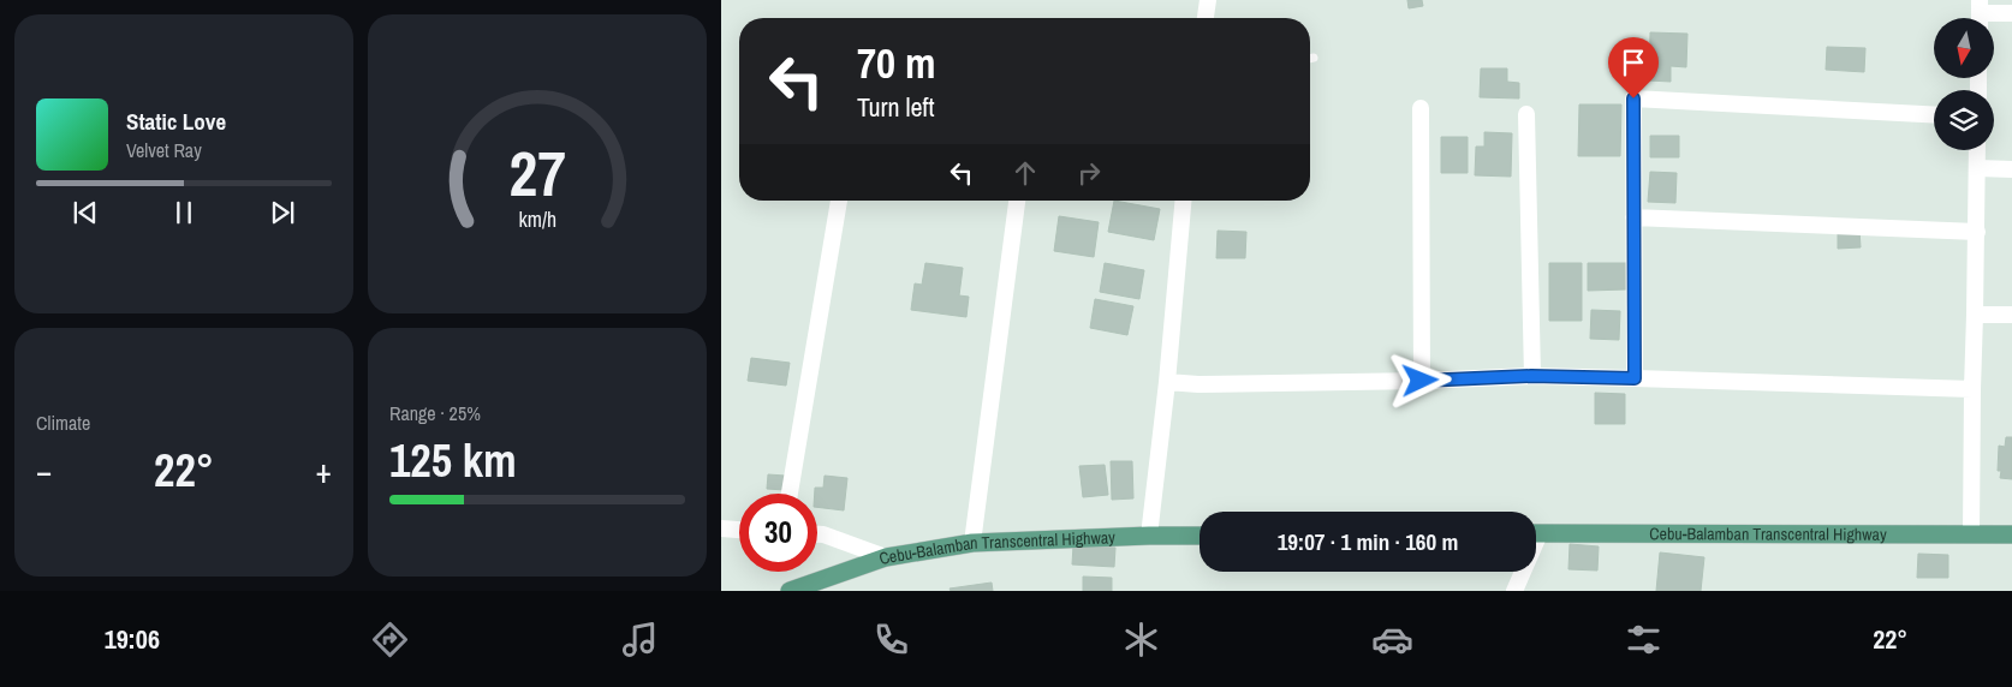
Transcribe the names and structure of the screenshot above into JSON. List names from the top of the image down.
{
  "streets": {
    "main road": ["Cebu-Balamban Transcentral Highway"]
  },
  "north": "bottom",
  "page": {
    "turn": ["70 m", "Turn left"],
    "song": ["Static Love", "Velvet Ray"],
    "tile": [
      "Climate",
      ["Range · 25%", "125 km"]
    ],
    "heat": ["−", "22°", "+"],
    "limit": "30",
    "trip": "19:07 · 1 min · 160 m",
    "tabs": ["19:06", "22°"],
    "gauge": ["27", "km/h"]
  }
}
